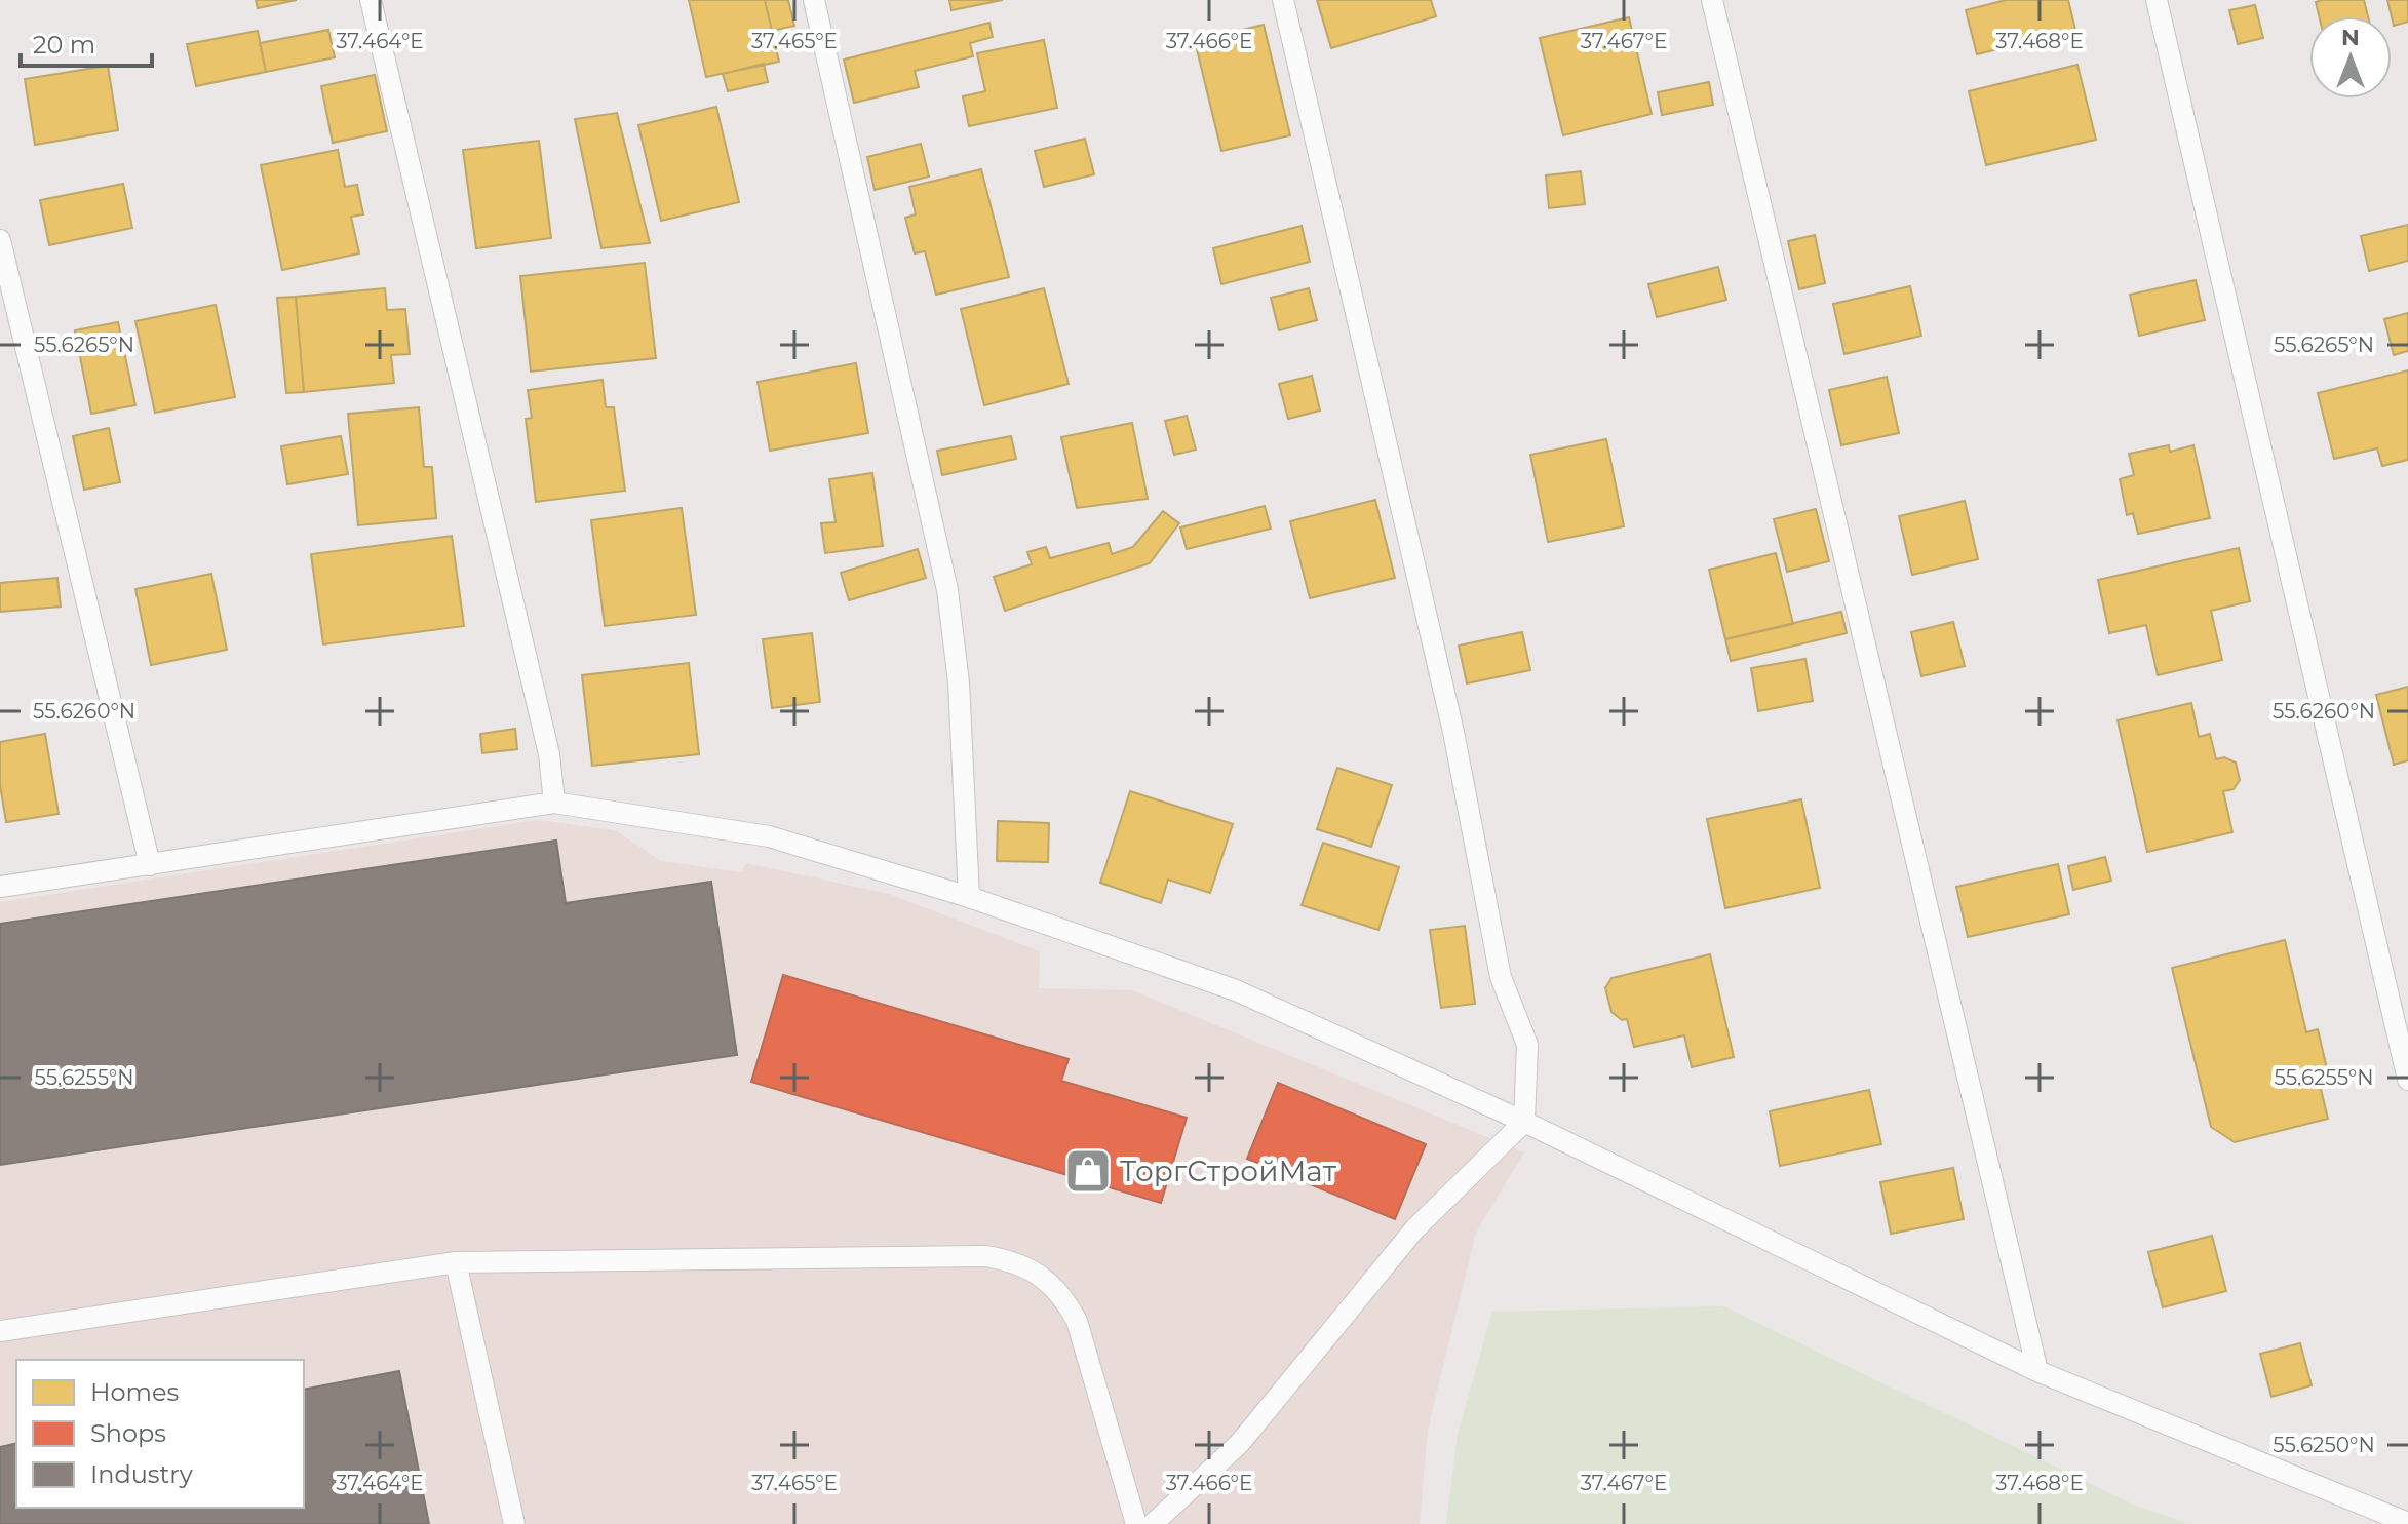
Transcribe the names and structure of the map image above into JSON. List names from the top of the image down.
{
  "places": {
    "shop": ["ТоргСтройМат"]
  },
  "legend": ["Homes", "Shops", "Industry"],
  "scale_bar": "20 m",
  "north": "top",
  "coordinates": [
    "37.464°E",
    "37.465°E",
    "37.466°E",
    "37.467°E",
    "37.468°E",
    "55.6265°N",
    "55.6260°N",
    "55.6255°N",
    "55.6250°N"
  ]
}
